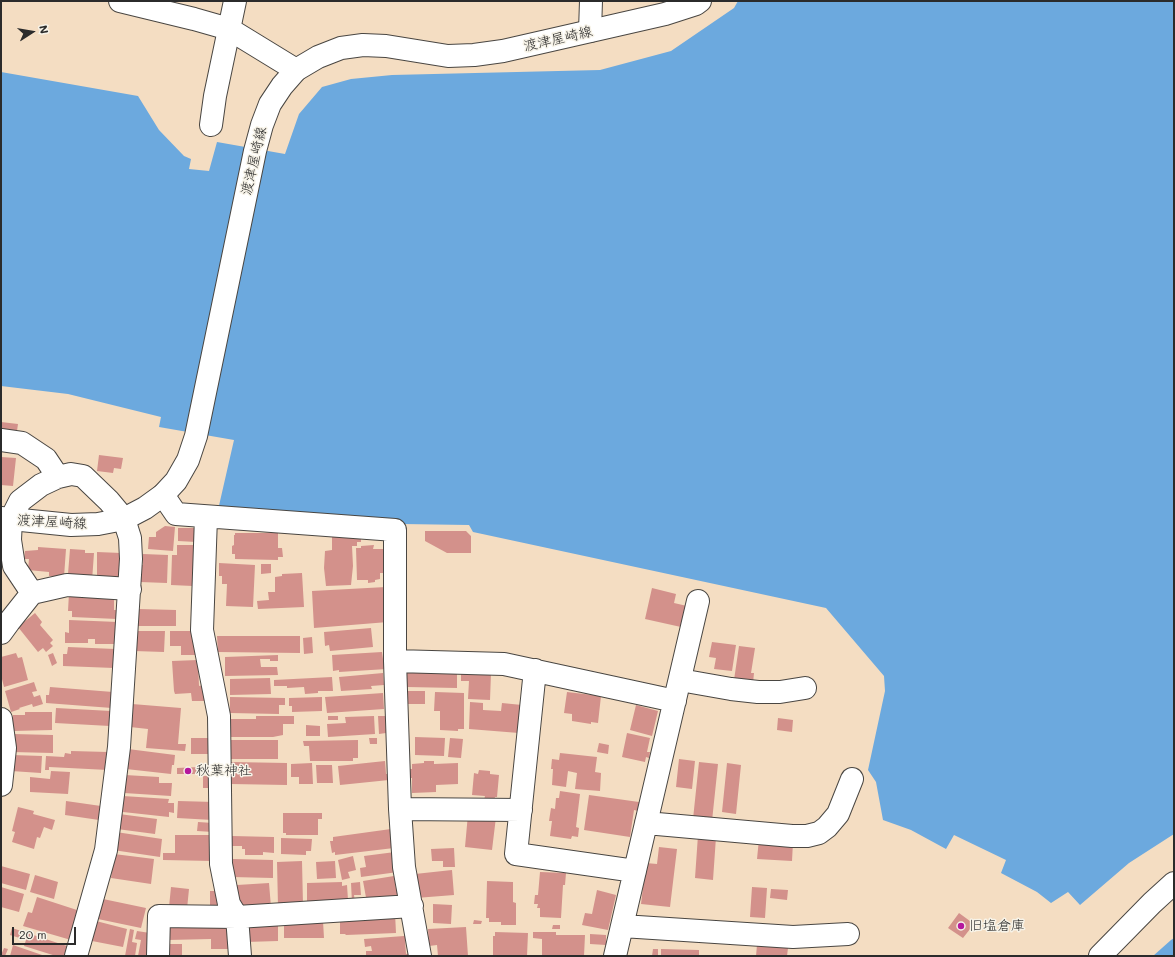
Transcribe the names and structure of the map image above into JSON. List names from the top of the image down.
{
  "streets": {
    "street": ["渡津屋崎線"]
  },
  "places": ["秋葉神社", "旧塩倉庫"],
  "scale_bar": "20 m",
  "north": "right"
}
